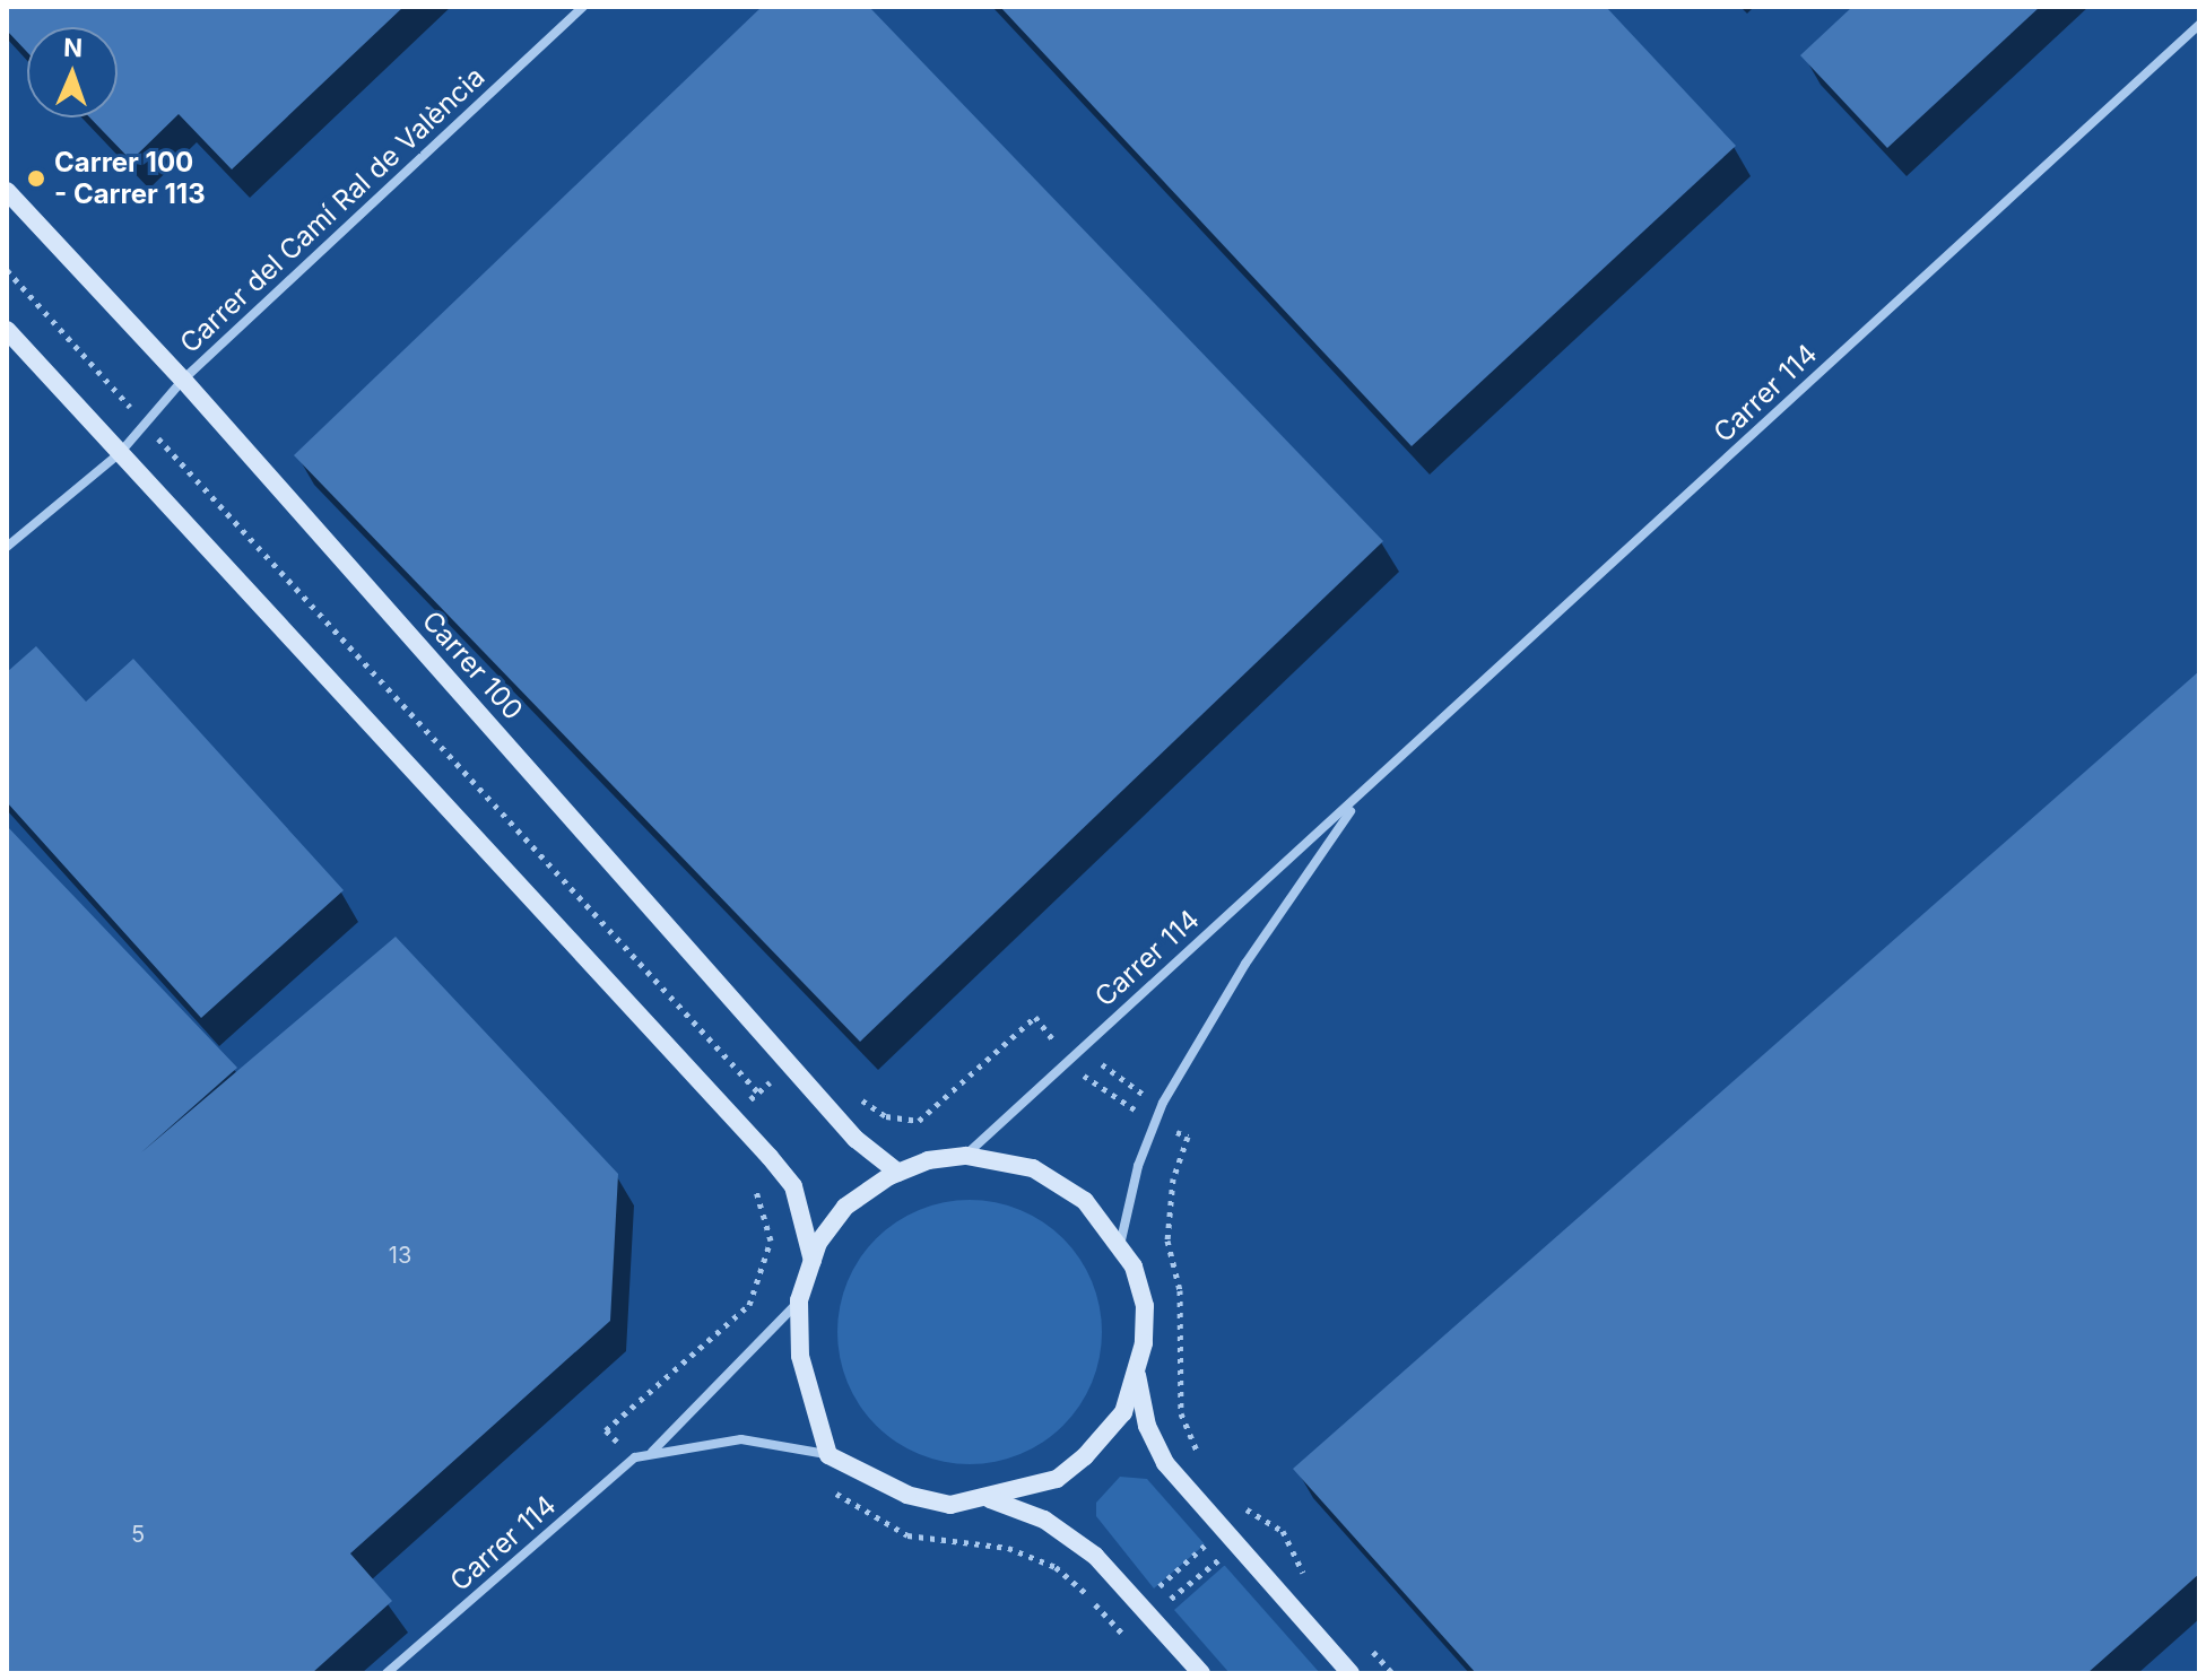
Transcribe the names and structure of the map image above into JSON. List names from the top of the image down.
{
  "streets": {
    "street": ["Carrer del Camí Ral de València", "Carrer 114", "Carrer 100"]
  },
  "crossings": [
    ["Carrer del Camí Ral de València", "Carrer 100"]
  ],
  "places": ["Carrer 100 - Carrer 113"],
  "house_numbers": ["13", "5"],
  "north": "top"
}
